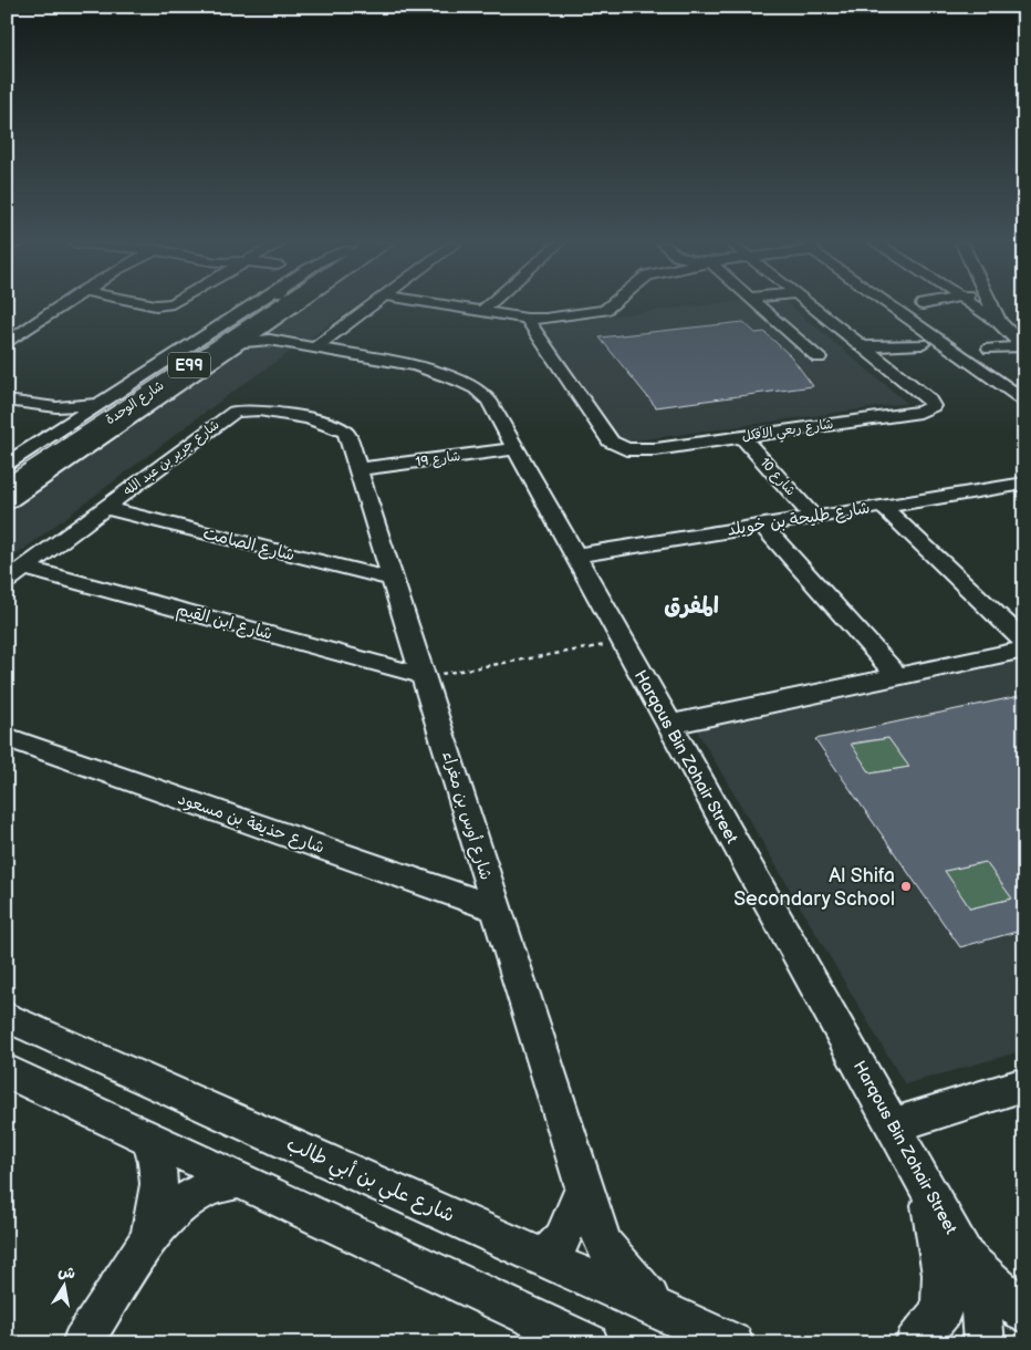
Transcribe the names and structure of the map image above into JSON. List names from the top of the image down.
{
  "streets": {
    "main road": ["E99", "شارع الوحدة"],
    "street": [
      "شارع ربعي الافكل",
      "شارع جرير بن عبد الله",
      "شارع 19",
      "شارع 10",
      "شارع طليحة بن خويلد",
      "شارع الصامت",
      "شارع ابن القيم",
      "Harqous Bin Zohair Street",
      "شارع أوس بن مغراء",
      "شارع حذيفة بن مسعود",
      "شارع علي بن أبي طالب"
    ]
  },
  "crossings": [
    ["شارع ربعي الافكل", "شارع 10"],
    ["شارع جرير بن عبد الله", "شارع الصامت"],
    ["شارع جرير بن عبد الله", "شارع ابن القيم"],
    ["شارع جرير بن عبد الله", "شارع أوس بن مغراء"],
    ["شارع 19", "Harqous Bin Zohair Street"],
    ["شارع 19", "شارع أوس بن مغراء"],
    ["شارع 10", "شارع طليحة بن خويلد"],
    ["شارع طليحة بن خويلد", "Harqous Bin Zohair Street"],
    ["شارع الصامت", "شارع أوس بن مغراء"],
    ["شارع ابن القيم", "شارع أوس بن مغراء"],
    ["شارع أوس بن مغراء", "شارع حذيفة بن مسعود"],
    ["شارع أوس بن مغراء", "شارع علي بن أبي طالب"]
  ],
  "districts": ["المفرق"],
  "places": ["Al Shifa Secondary School"],
  "north": "top"
}
